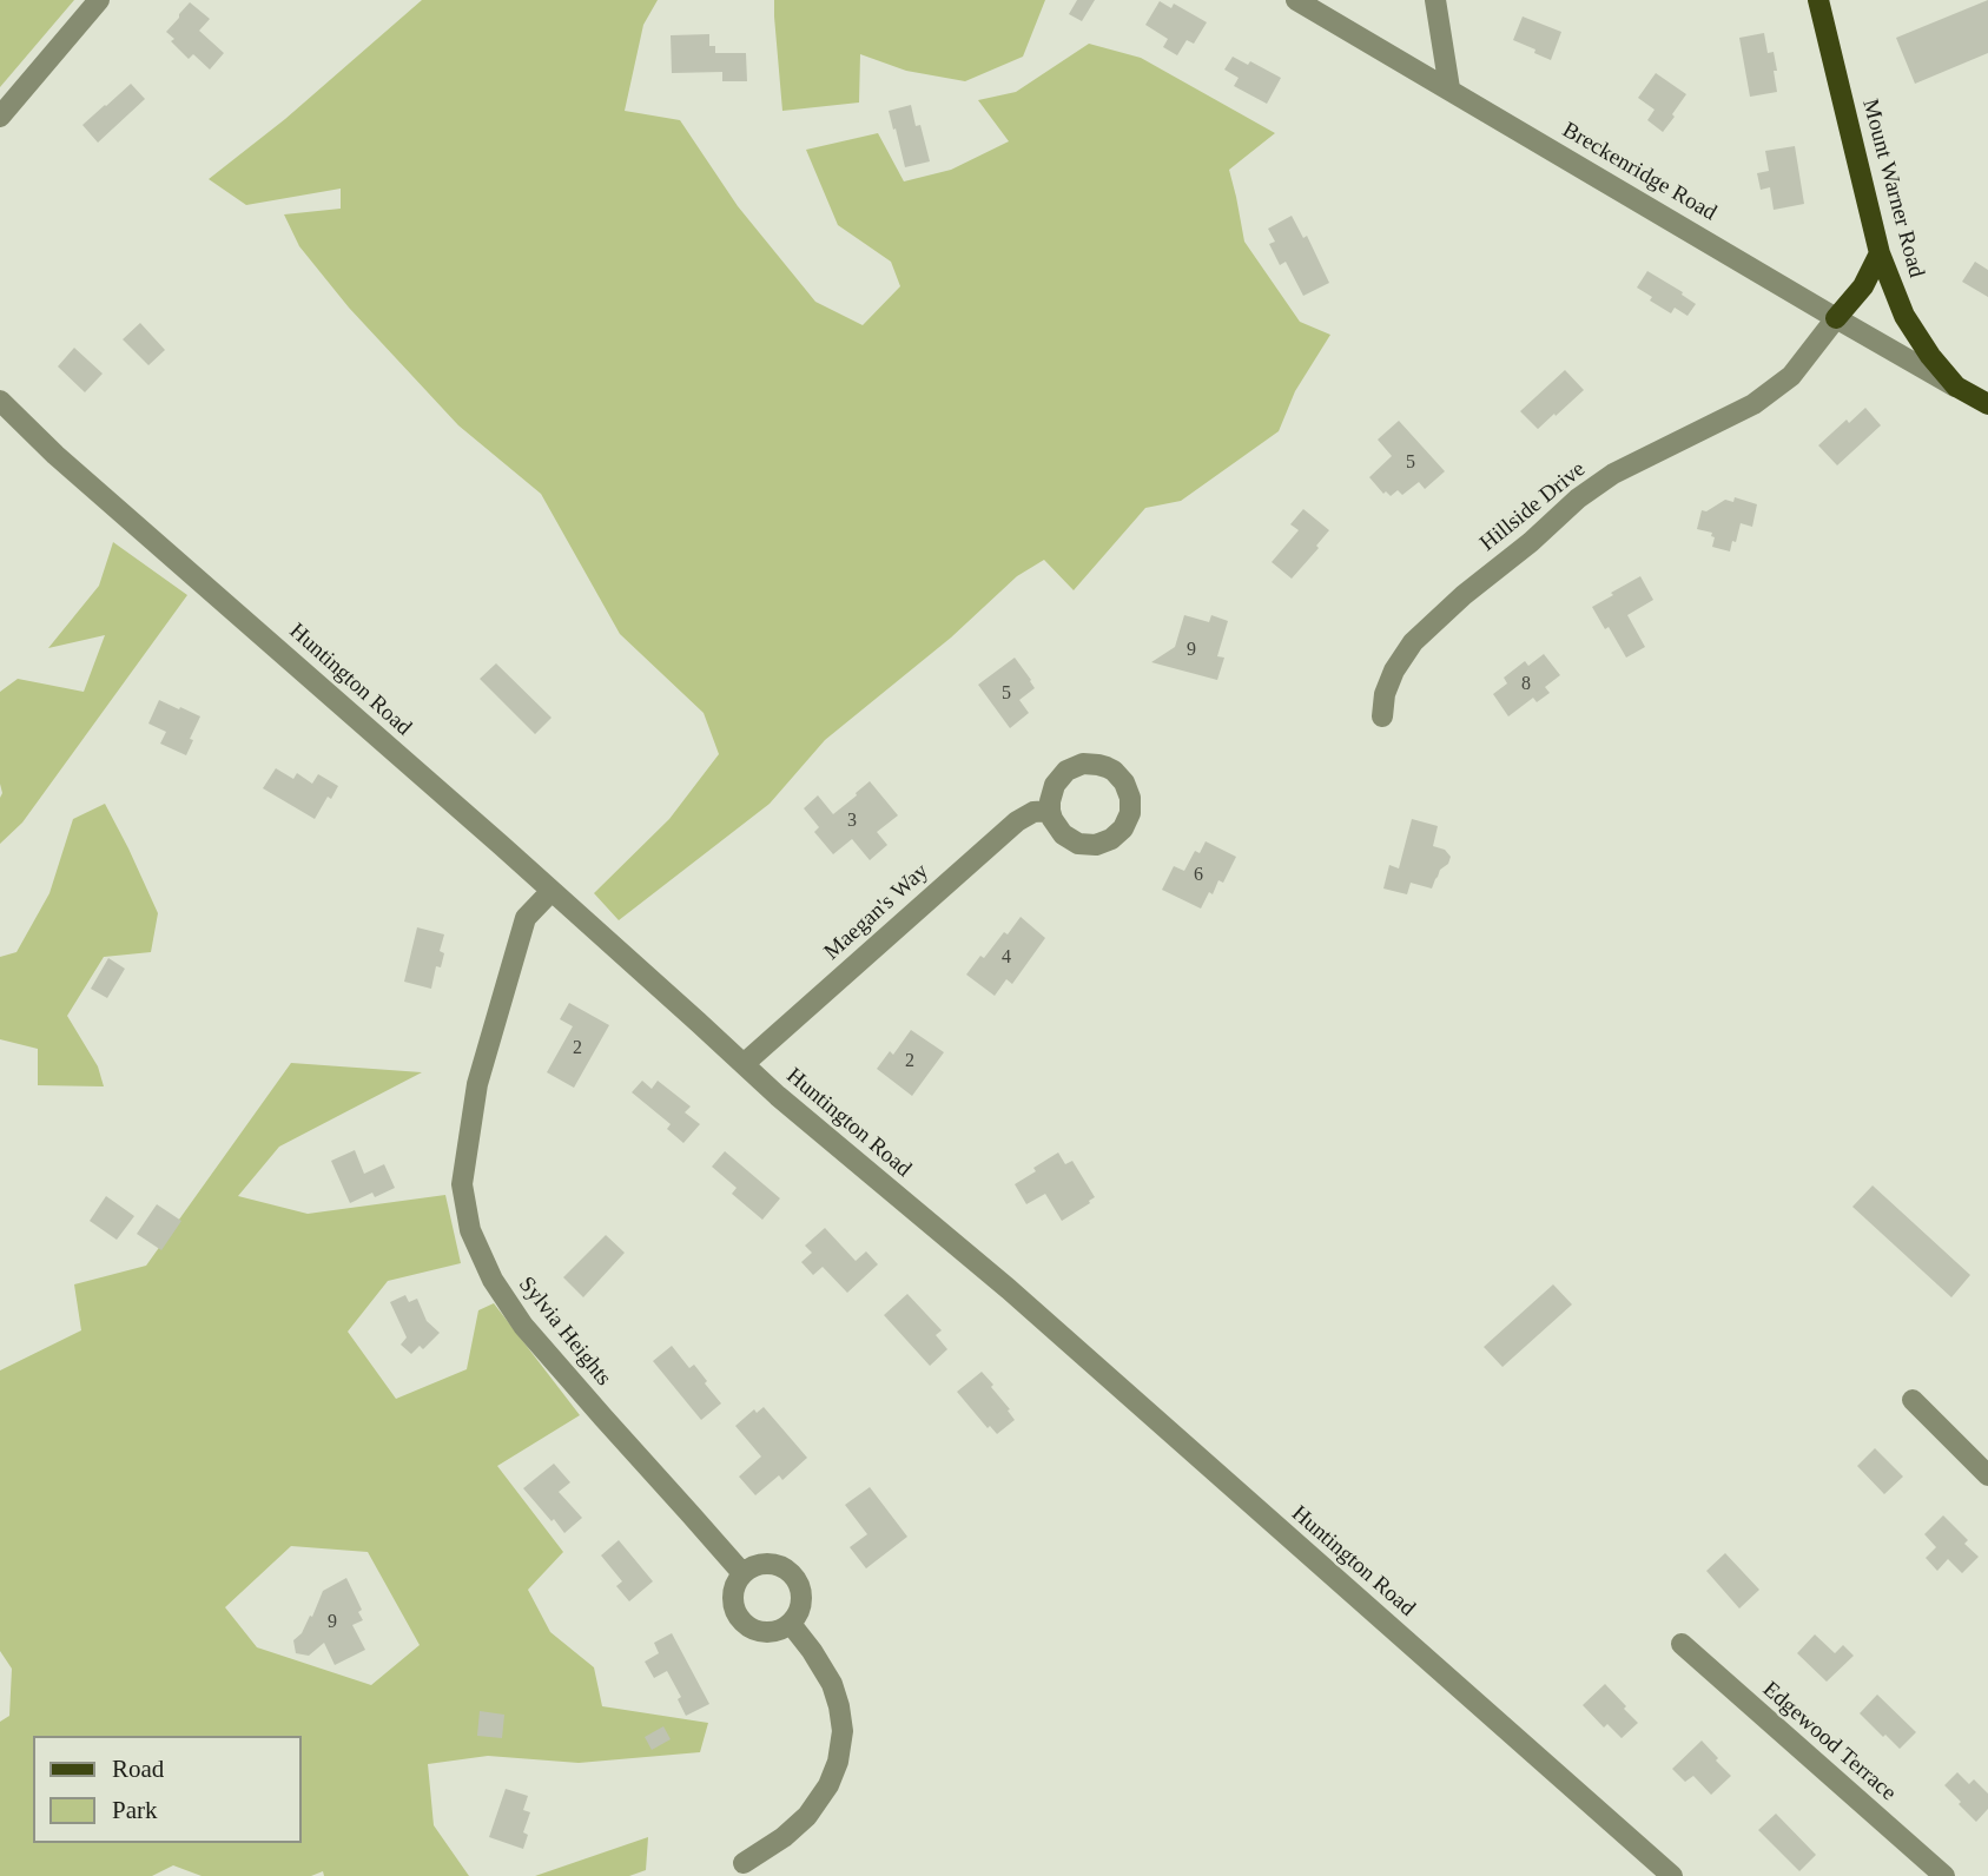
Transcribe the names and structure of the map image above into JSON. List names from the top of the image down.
{
  "streets": {
    "main road": ["Mount Warner Road"],
    "street": [
      "Breckenridge Road",
      "Hillside Drive",
      "Huntington Road",
      "Maegan's Way",
      "Sylvia Heights",
      "Edgewood Terrace"
    ]
  },
  "crossings": [
    ["Breckenridge Road", "Mount Warner Road"],
    ["Breckenridge Road", "Hillside Drive"],
    ["Huntington Road", "Maegan's Way"],
    ["Huntington Road", "Sylvia Heights"]
  ],
  "house_numbers": [
    "5",
    "9",
    "8",
    "5",
    "3",
    "6",
    "4",
    "2",
    "2",
    "9"
  ],
  "legend": ["Road", "Park"]
}
